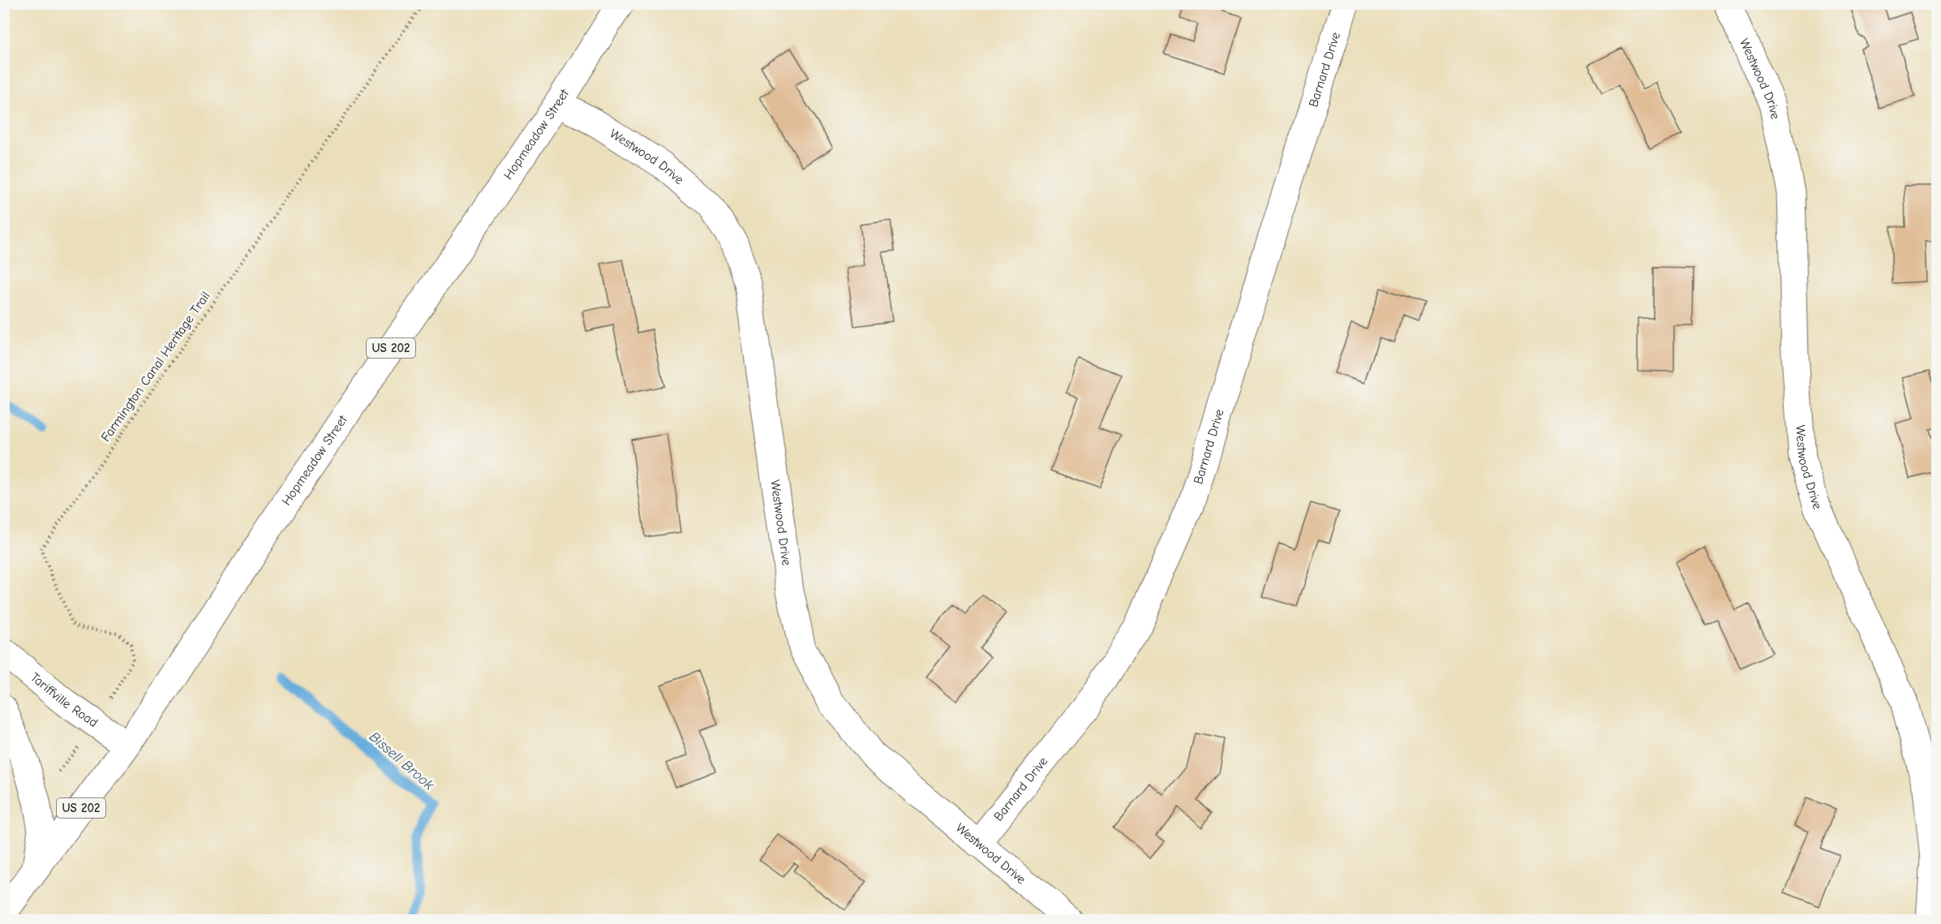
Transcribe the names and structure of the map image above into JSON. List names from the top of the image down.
{
  "streets": {
    "main road": [
      "Barnard Drive",
      "Westwood Drive",
      "Hopmeadow Street",
      "US 202",
      "Tariffville Road"
    ],
    "path": ["Farmington Canal Heritage Trail"]
  },
  "crossings": [
    ["Barnard Drive", "Westwood Drive"],
    ["Westwood Drive", "Hopmeadow Street"],
    ["Hopmeadow Street", "Tariffville Road"],
    ["Farmington Canal Heritage Trail", "Tariffville Road"]
  ],
  "water": ["Bissell Brook"]
}
